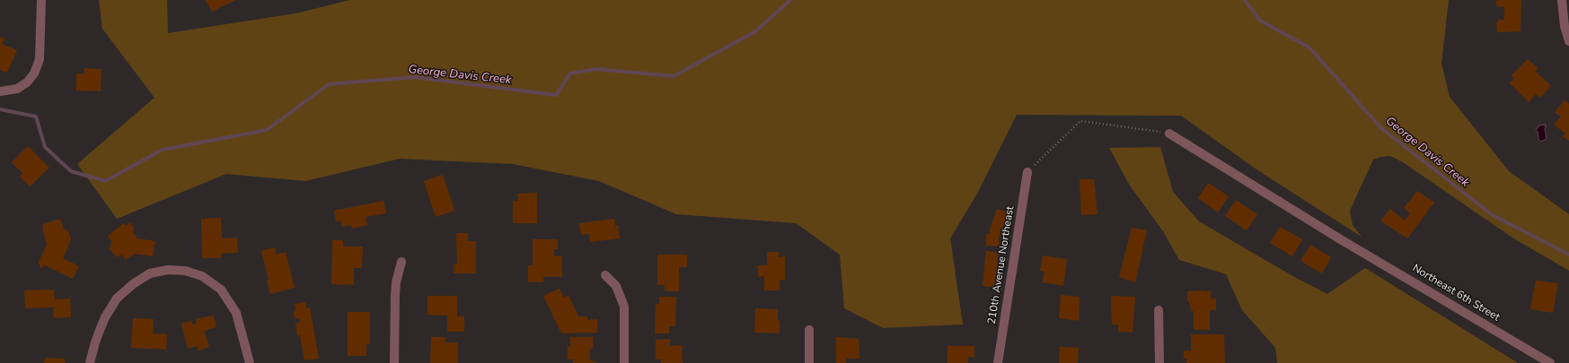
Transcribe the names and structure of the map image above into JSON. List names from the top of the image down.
{
  "streets": {
    "street": ["210th Avenue Northeast", "Northeast 6th Street"]
  },
  "water": ["George Davis Creek"]
}
